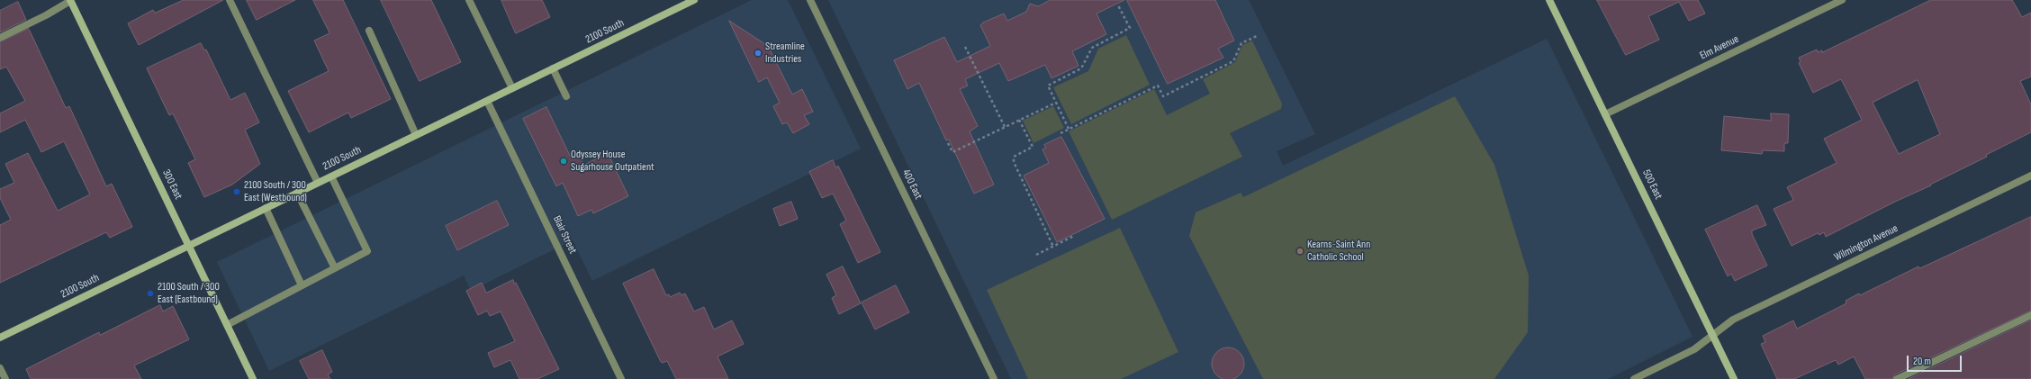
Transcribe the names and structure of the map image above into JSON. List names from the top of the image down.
{
  "streets": {
    "street": [
      "2100 South",
      "Elm Avenue",
      "300 East",
      "400 East",
      "500 East",
      "Blair Street",
      "Wilmington Avenue"
    ]
  },
  "crossings": [
    ["2100 South", "300 East"],
    ["2100 South", "Blair Street"],
    ["Elm Avenue", "500 East"],
    ["500 East", "Wilmington Avenue"]
  ],
  "places": [
    "Streamline Industries",
    "Odyssey House Sugarhouse Outpatient",
    "2100 South / 300 East (Westbound)",
    "Kearns-Saint Ann Catholic School",
    "2100 South / 300 East (Eastbound)"
  ],
  "scale_bar": "20 m"
}
